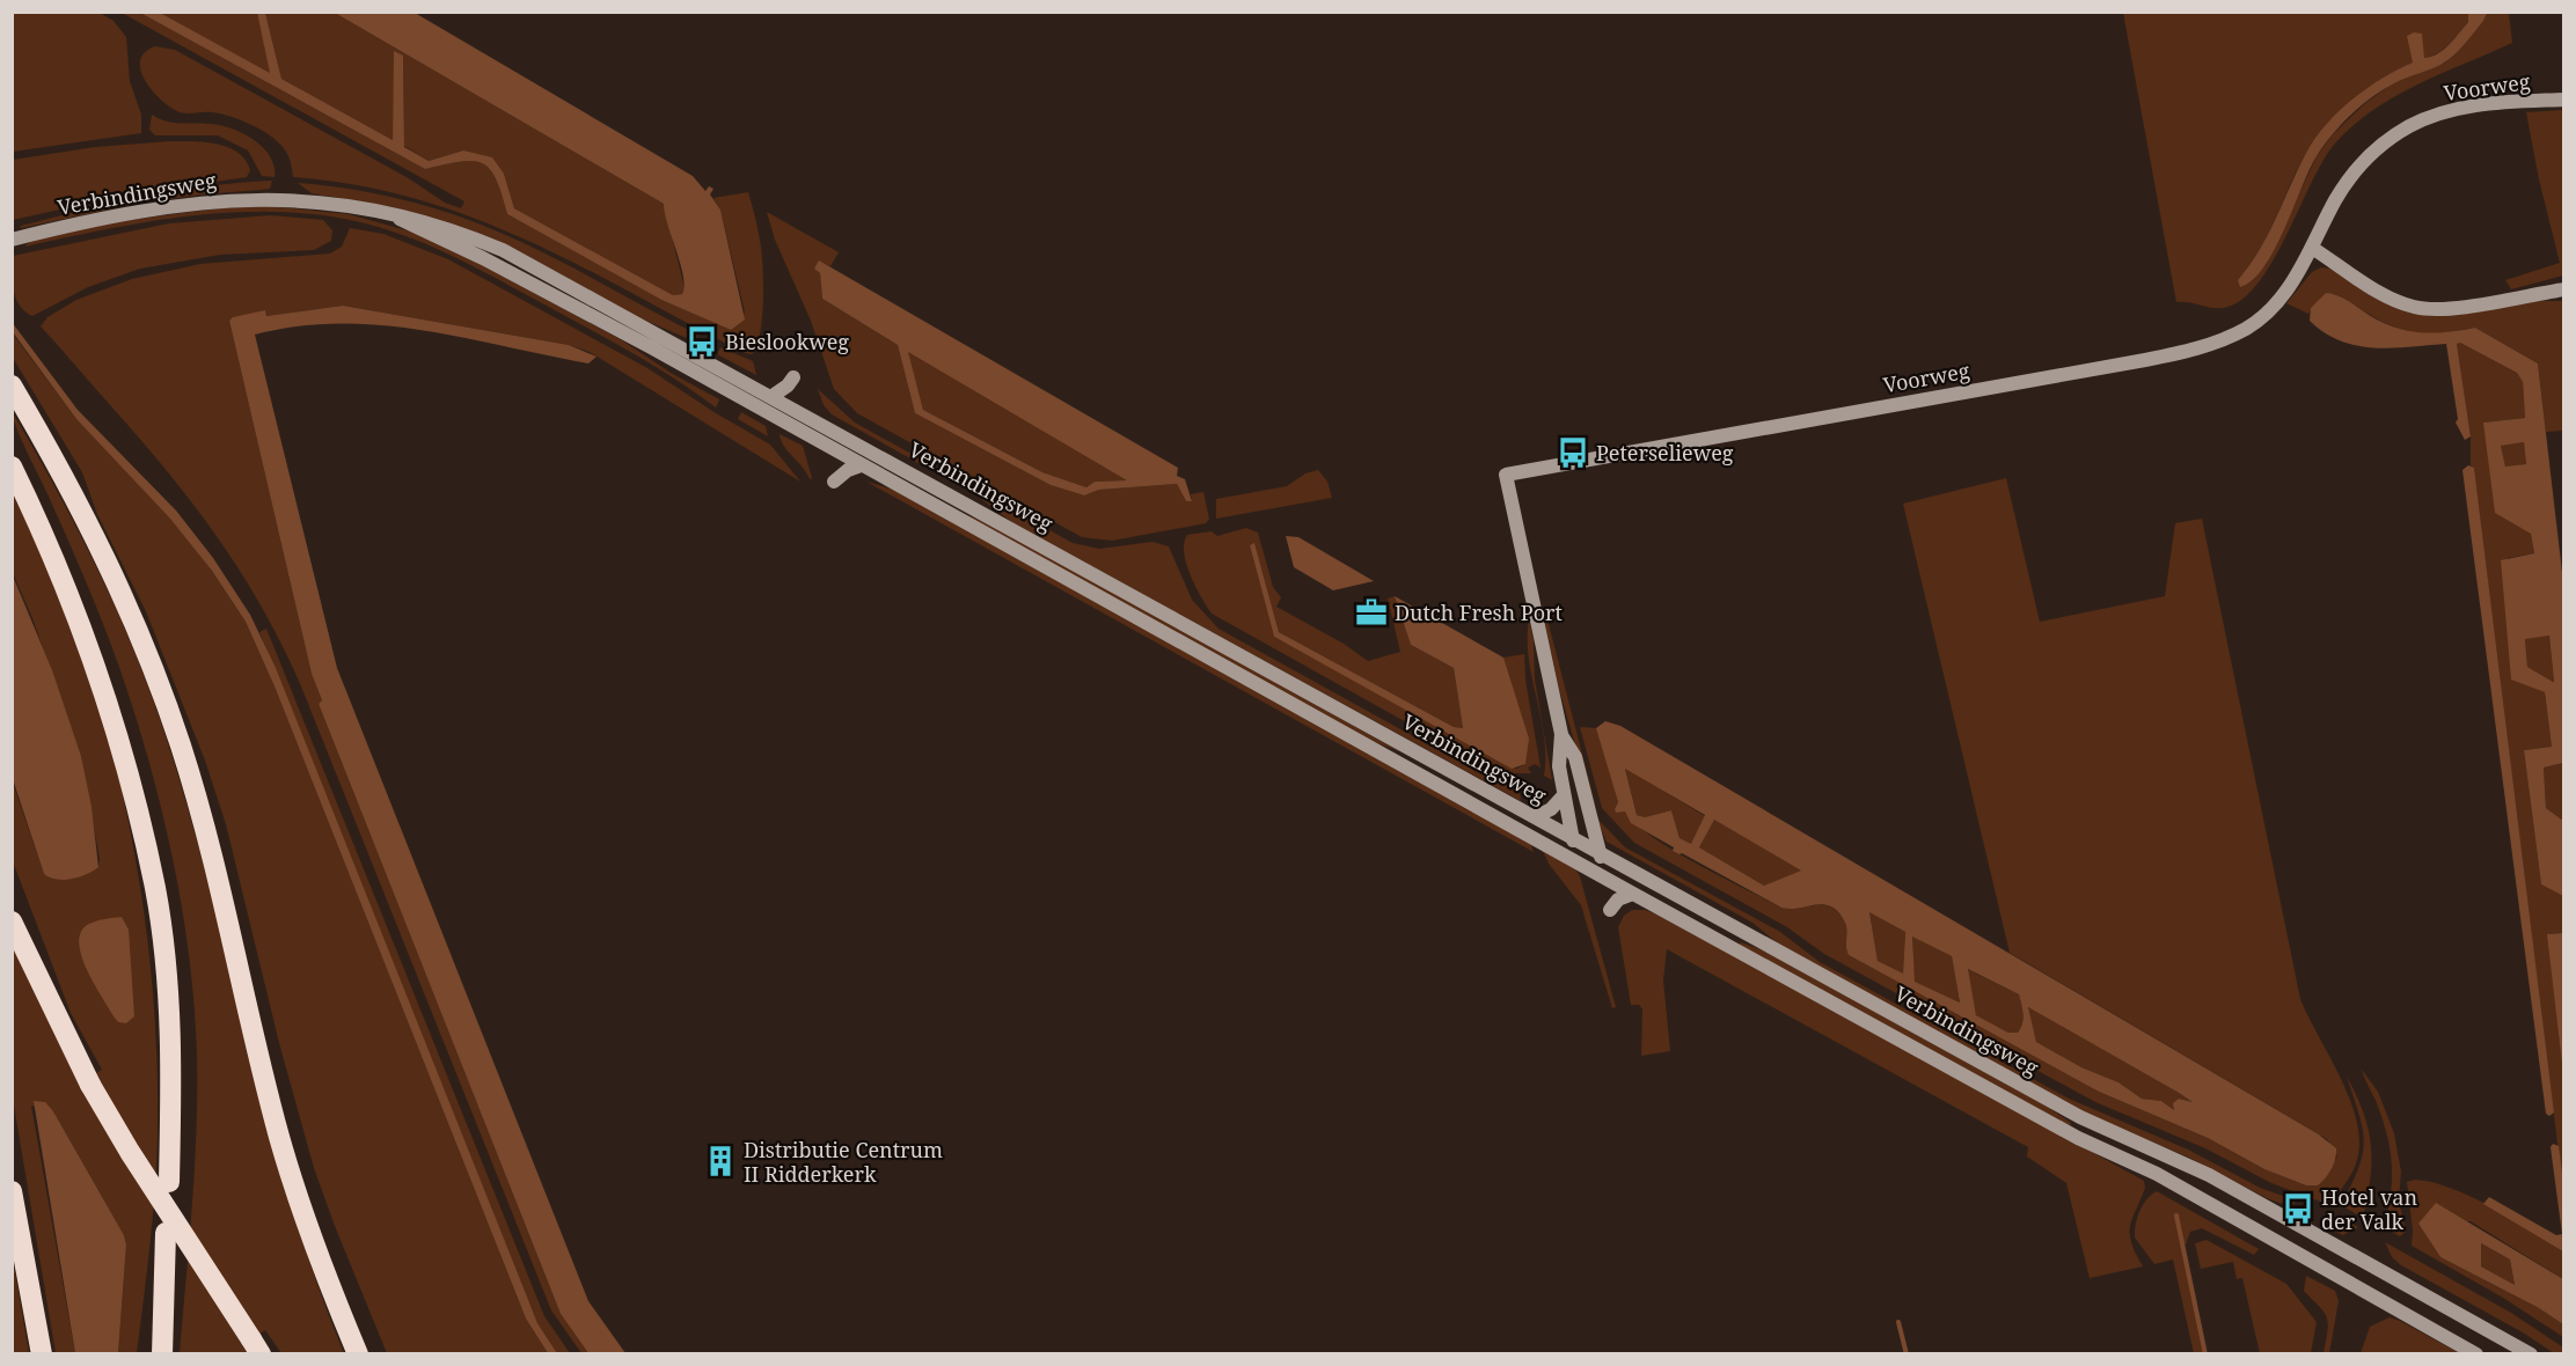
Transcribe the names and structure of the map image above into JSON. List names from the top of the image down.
{
  "streets": {
    "street": ["Voorweg", "Verbindingsweg"]
  },
  "places": {
    "bus stop": ["Bieslookweg", "Peterselieweg", "Hotel van der Valk"],
    "office": ["Dutch Fresh Port"],
    "building": ["Distributie Centrum II Ridderkerk"]
  }
}
